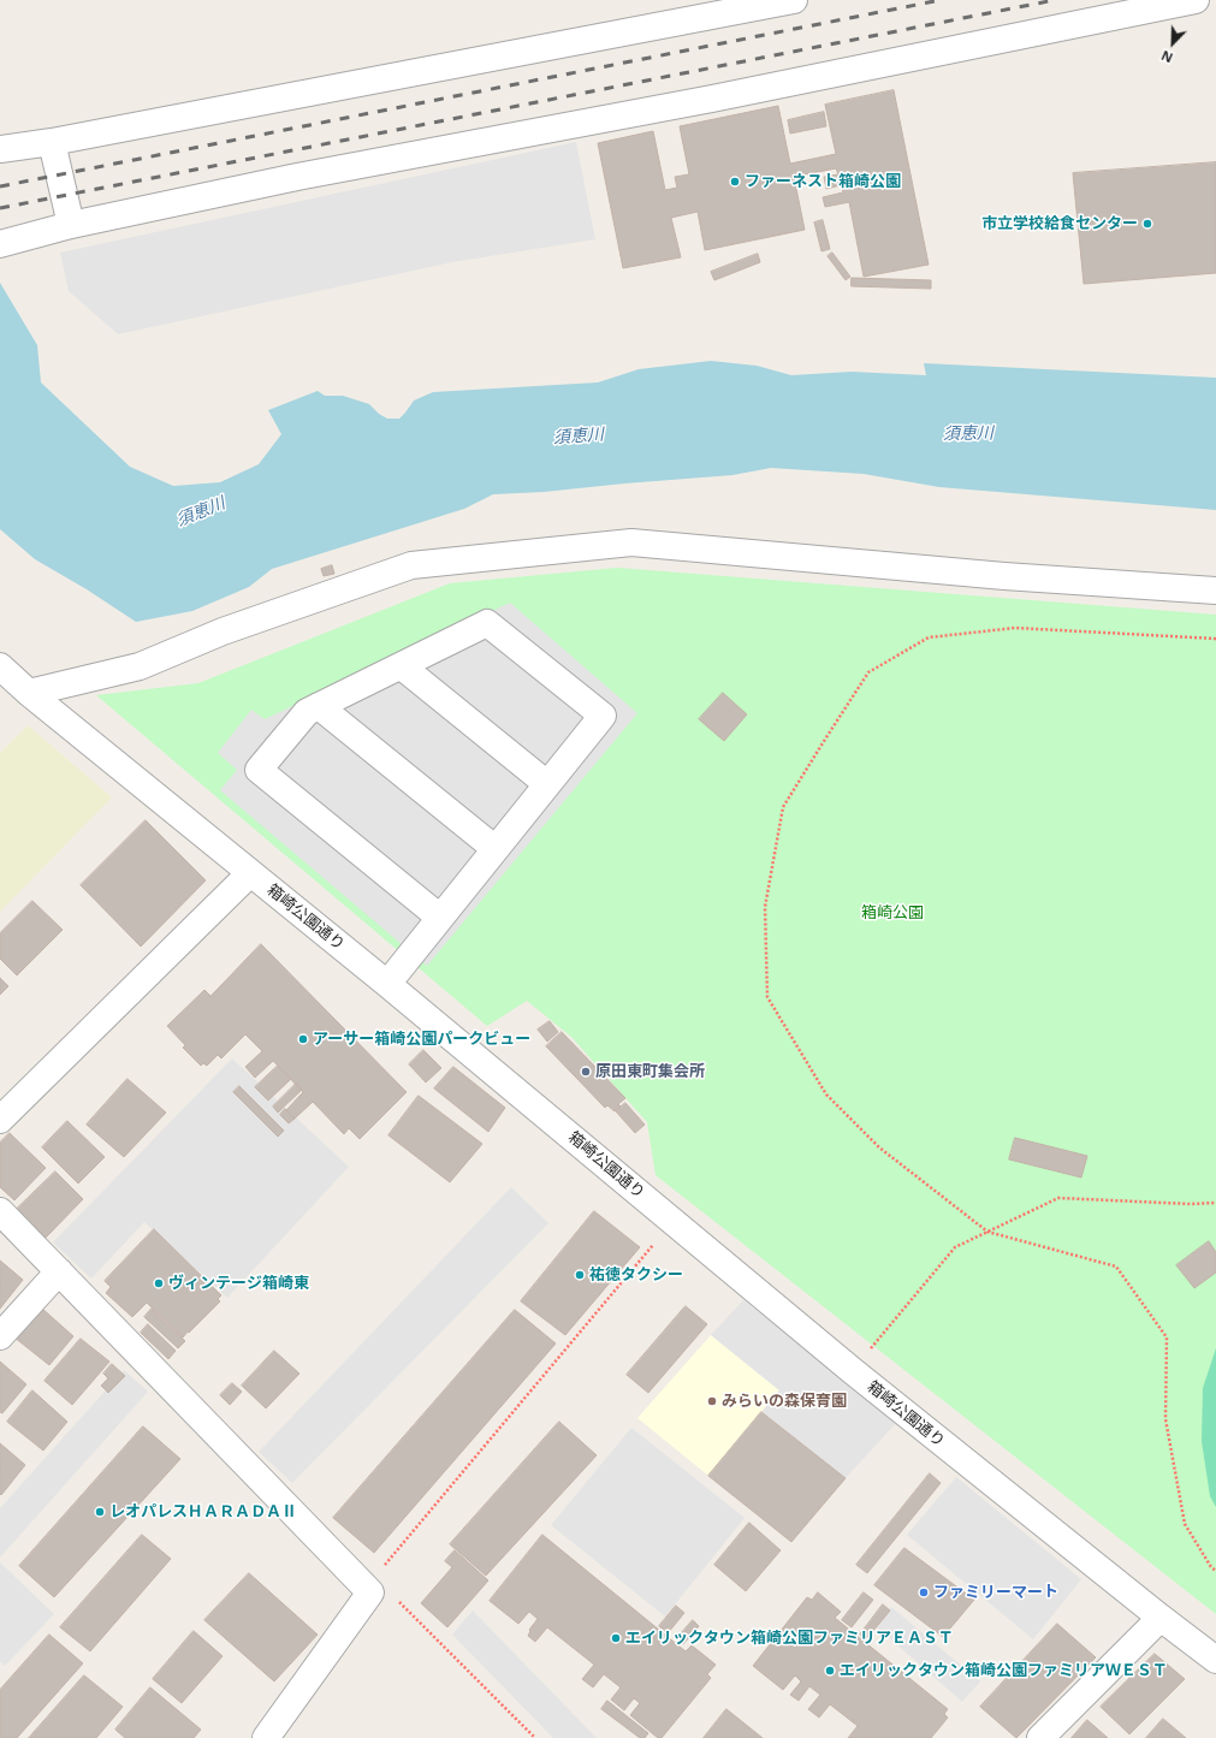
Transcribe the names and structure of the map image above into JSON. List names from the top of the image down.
{
  "streets": {
    "street": ["箱崎公園通り"]
  },
  "water": ["須恵川"],
  "parks": ["箱崎公園"],
  "places": [
    "ファーネスト箱崎公園",
    "市立学校給食センター",
    "アーサー箱崎公園パークビュー",
    "原田東町集会所",
    "祐徳タクシー",
    "ヴィンテージ箱崎東",
    "みらいの森保育園",
    "レオパレスＨＡＲＡＤＡⅡ",
    "ファミリーマート",
    "エイリックタウン箱崎公園ファミリアＥＡＳＴ",
    "エイリックタウン箱崎公園ファミリアＷＥＳＴ"
  ],
  "north": "bottom left"
}
